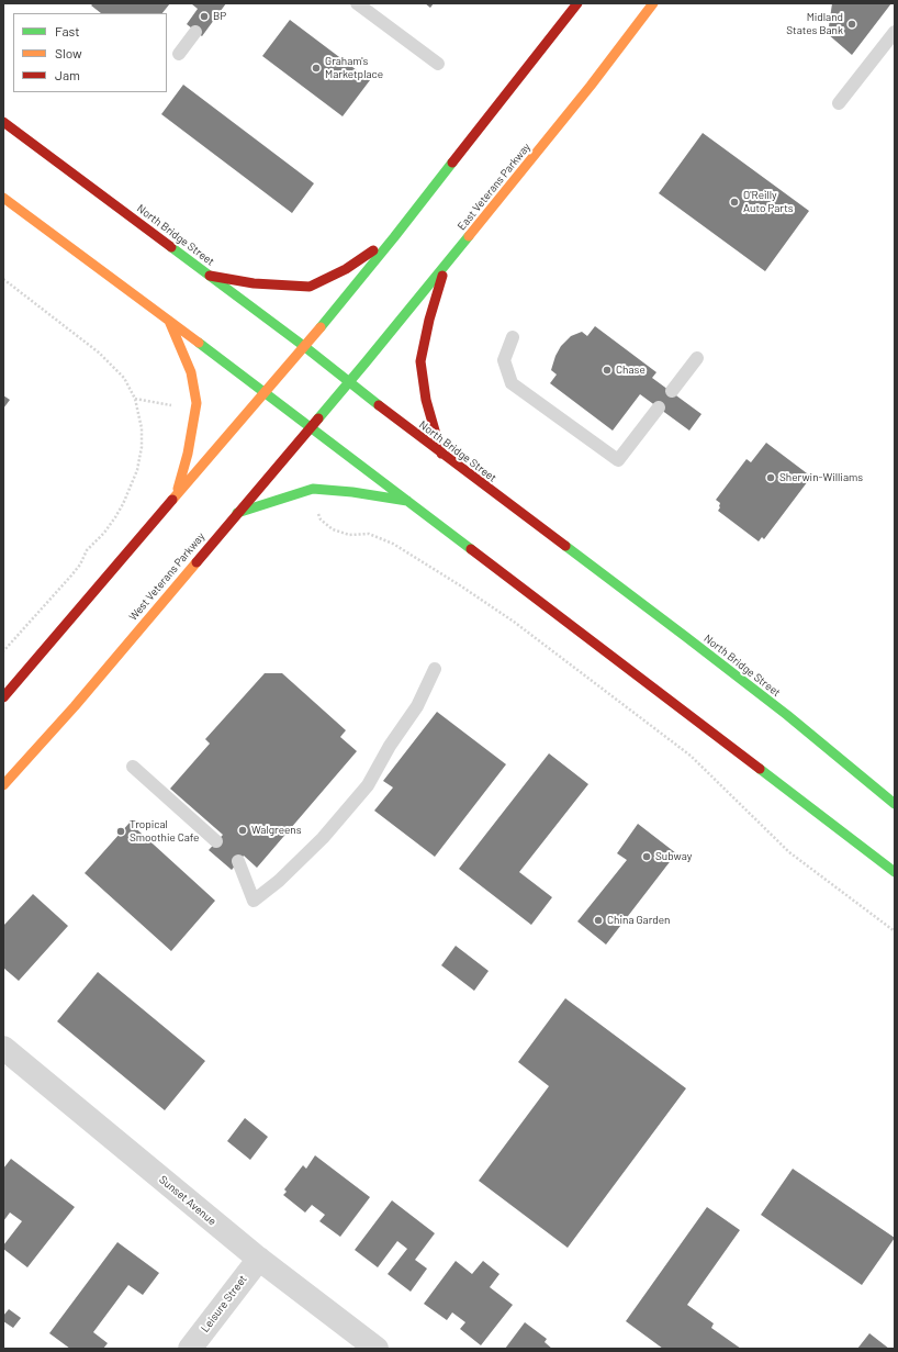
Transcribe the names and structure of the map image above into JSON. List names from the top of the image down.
{
  "streets": {
    "main road": ["East Veterans Parkway", "North Bridge Street", "West Veterans Parkway"],
    "street": ["Sunset Avenue", "Leisure Street"]
  },
  "crossings": [
    ["East Veterans Parkway", "North Bridge Street"],
    ["East Veterans Parkway", "West Veterans Parkway"],
    ["North Bridge Street", "West Veterans Parkway"],
    ["Sunset Avenue", "Leisure Street"]
  ],
  "places": [
    "BP",
    "Midland States Bank",
    "Graham's Marketplace",
    "O'Reilly Auto Parts",
    "Chase",
    "Sherwin-Williams",
    "Walgreens",
    "Tropical Smoothie Cafe",
    "Subway",
    "China Garden"
  ],
  "legend": ["Fast", "Slow", "Jam"]
}
